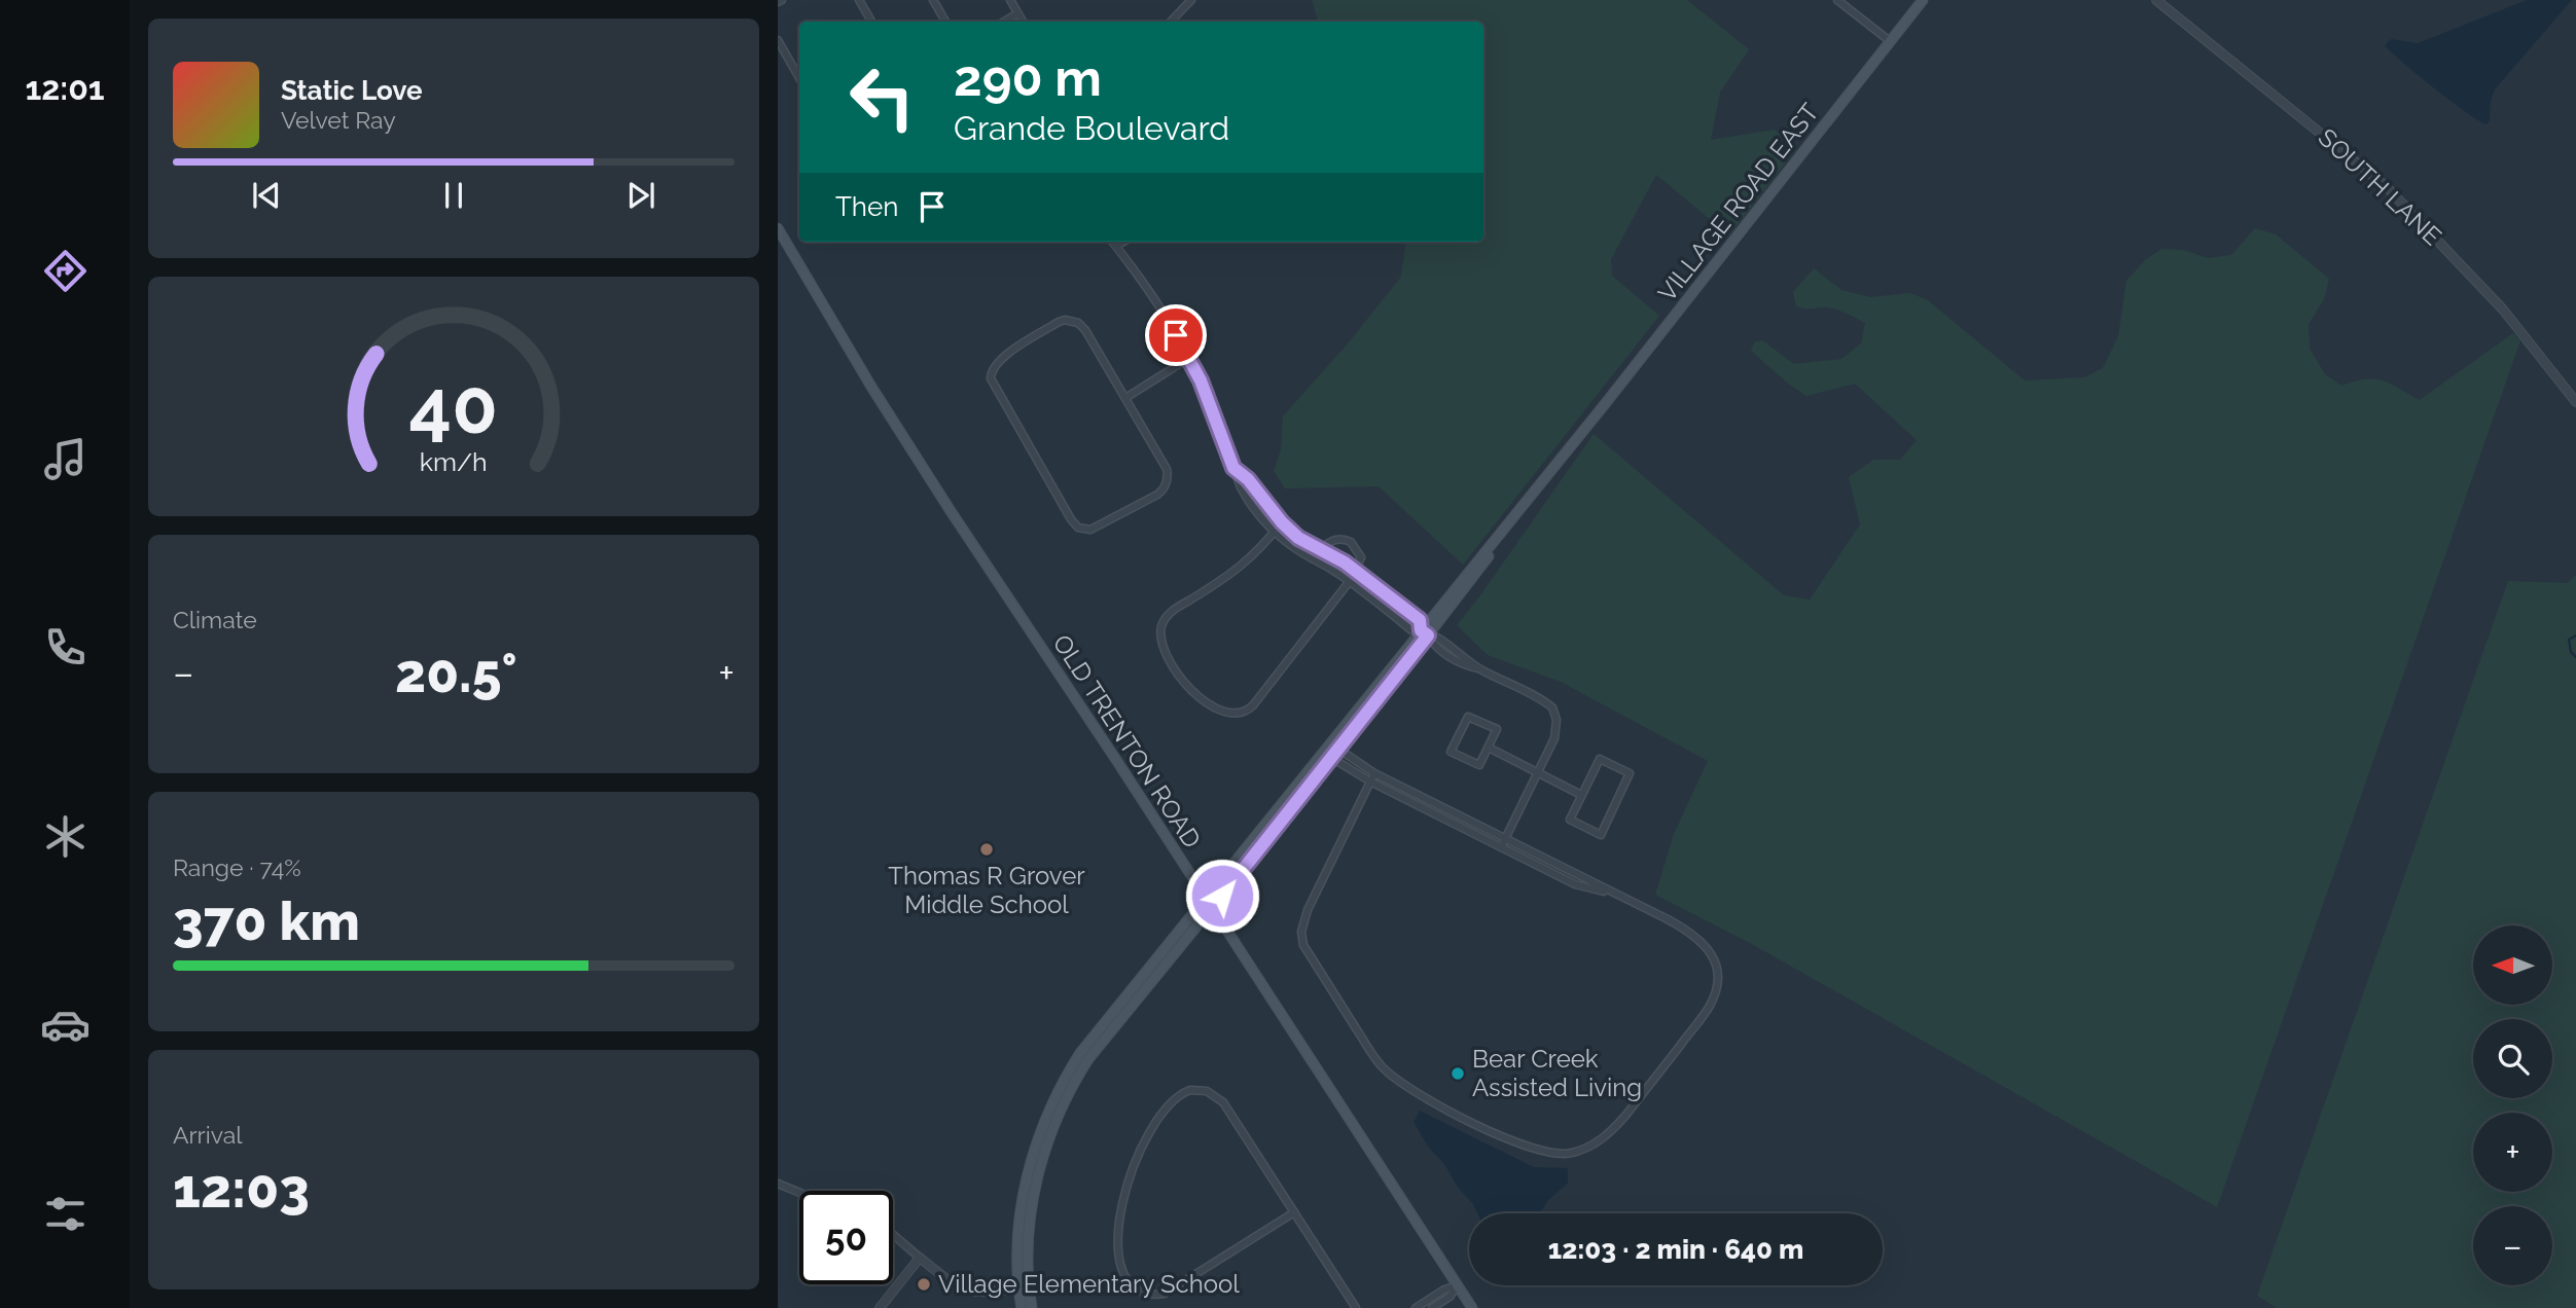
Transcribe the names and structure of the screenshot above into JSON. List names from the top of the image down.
{
  "streets": {
    "main road": ["VILLAGE ROAD EAST", "OLD TRENTON ROAD"],
    "street": ["SOUTH LANE"]
  },
  "crossings": [
    ["VILLAGE ROAD EAST", "OLD TRENTON ROAD"]
  ],
  "places": ["Thomas R Grover Middle School", "Bear Creek Assisted Living", "Village Elementary School"],
  "north": "left",
  "page": {
    "tabs": "12:01",
    "turn": ["290 m", "Grande Boulevard"],
    "song": ["Static Love", "Velvet Ray"],
    "then": "Then",
    "tile": [
      "Climate",
      ["Range · 74%", "370 km"],
      ["Arrival", "12:03"]
    ],
    "heat": ["−", "20.5°", "+"],
    "map_buttons": ["+", "−"],
    "limit": "50",
    "trip": "12:03 · 2 min · 640 m",
    "gauge": ["40", "km/h"]
  }
}
